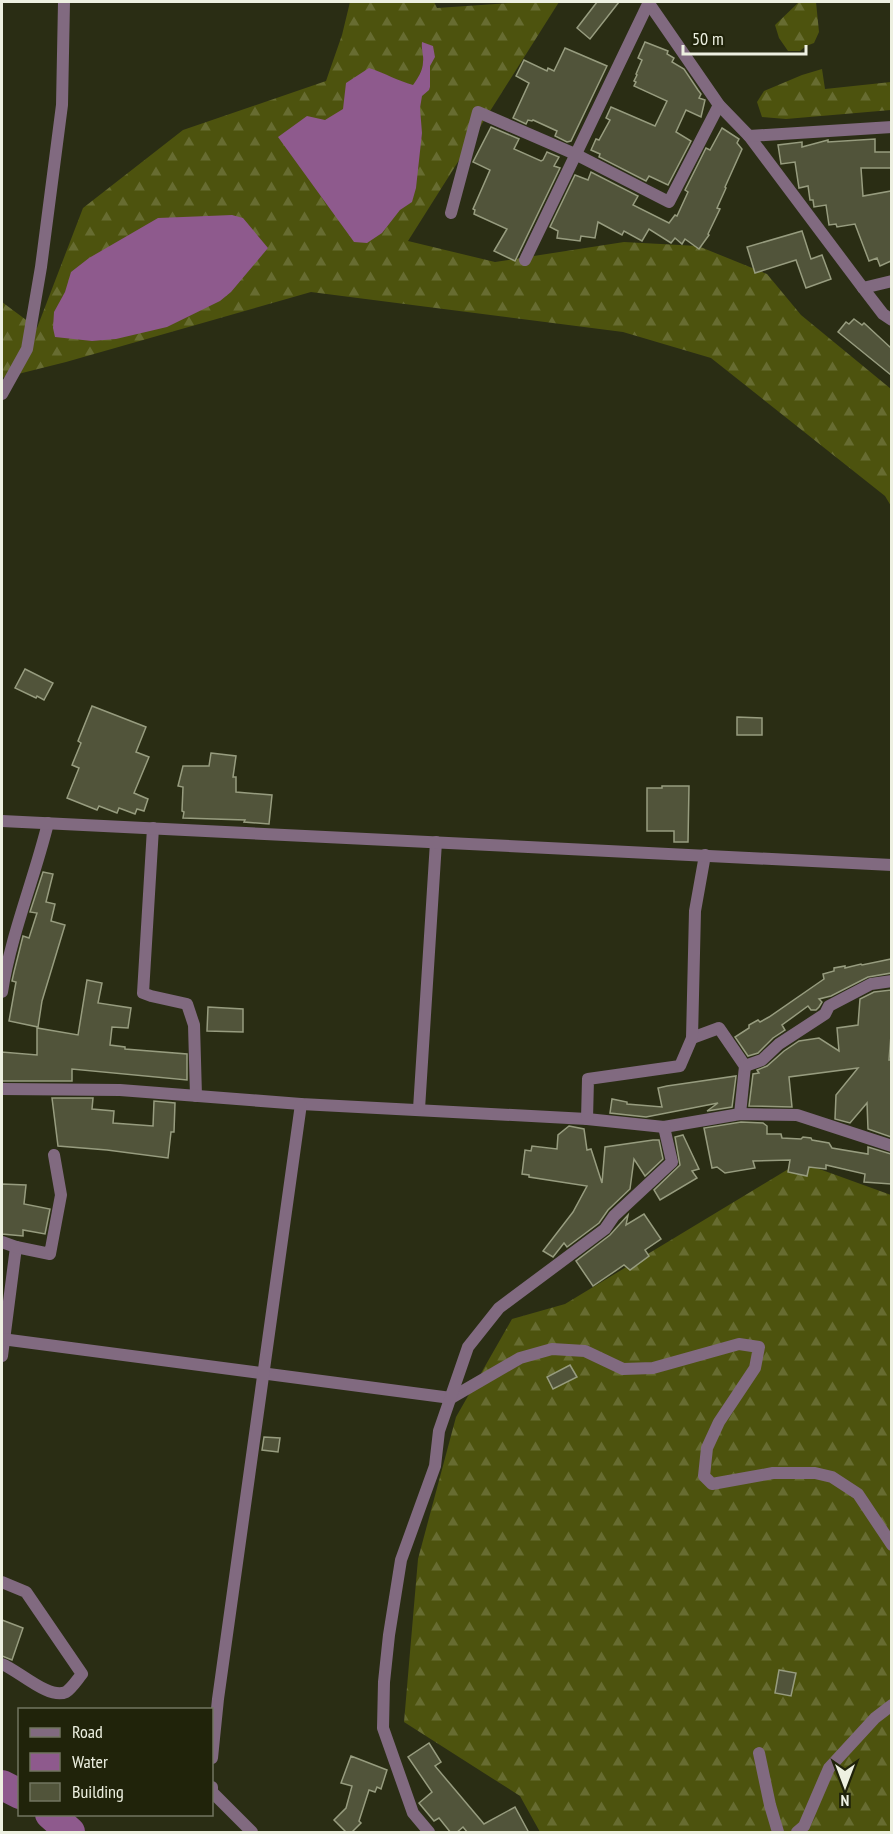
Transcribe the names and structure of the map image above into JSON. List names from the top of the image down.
{
  "legend": ["Road", "Water", "Building"],
  "scale_bar": "50 m",
  "north": "bottom"
}
